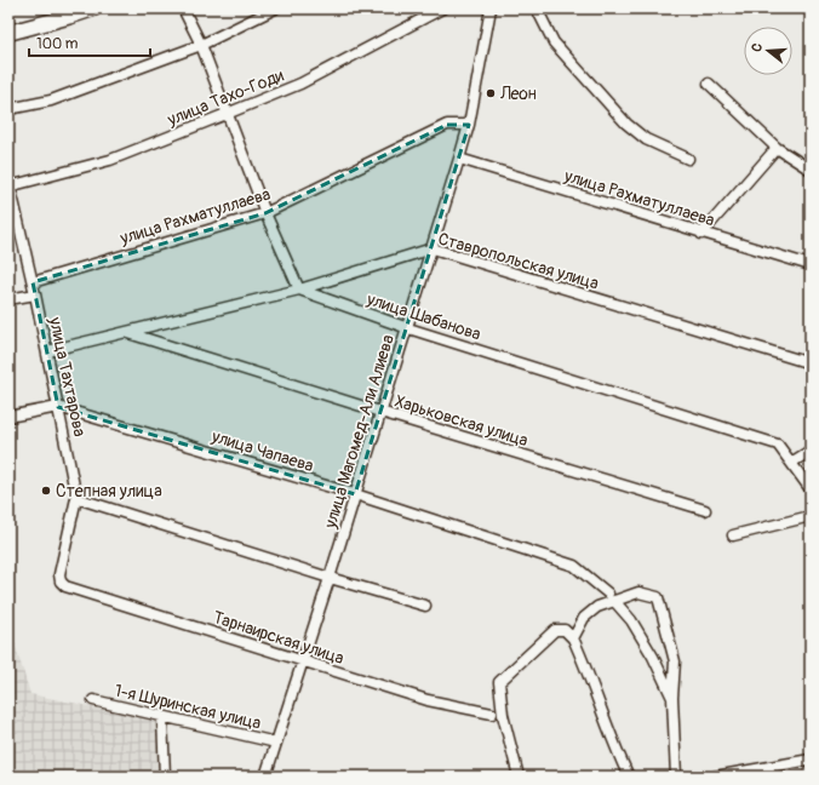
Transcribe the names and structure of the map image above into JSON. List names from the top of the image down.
{
  "streets": {
    "street": [
      "улица Тахо-Годи",
      "улица Рахматуллаева",
      "Ставропольская улица",
      "улица Шабанова",
      "улица Тахтарова",
      "Харьковская улица",
      "улица Магомед-Али Алиева",
      "улица Чапаева",
      "Тарнаирская улица",
      "1-я Шуринская улица"
    ]
  },
  "crossings": [
    ["улица Тахо-Годи", "улица Тахтарова"],
    ["улица Рахматуллаева", "улица Тахтарова"],
    ["улица Рахматуллаева", "улица Магомед-Али Алиева"],
    ["Ставропольская улица", "улица Шабанова"],
    ["Ставропольская улица", "улица Тахтарова"],
    ["Ставропольская улица", "Харьковская улица"],
    ["Ставропольская улица", "улица Магомед-Али Алиева"],
    ["улица Шабанова", "улица Магомед-Али Алиева"],
    ["улица Тахтарова", "улица Чапаева"],
    ["улица Тахтарова", "Тарнаирская улица"],
    ["Харьковская улица", "улица Магомед-Али Алиева"],
    ["улица Магомед-Али Алиева", "улица Чапаева"],
    ["улица Магомед-Али Алиева", "Тарнаирская улица"],
    ["улица Магомед-Али Алиева", "1-я Шуринская улица"]
  ],
  "places": ["Леон", "Степная улица"],
  "scale_bar": "100 m",
  "north": "left"
}
